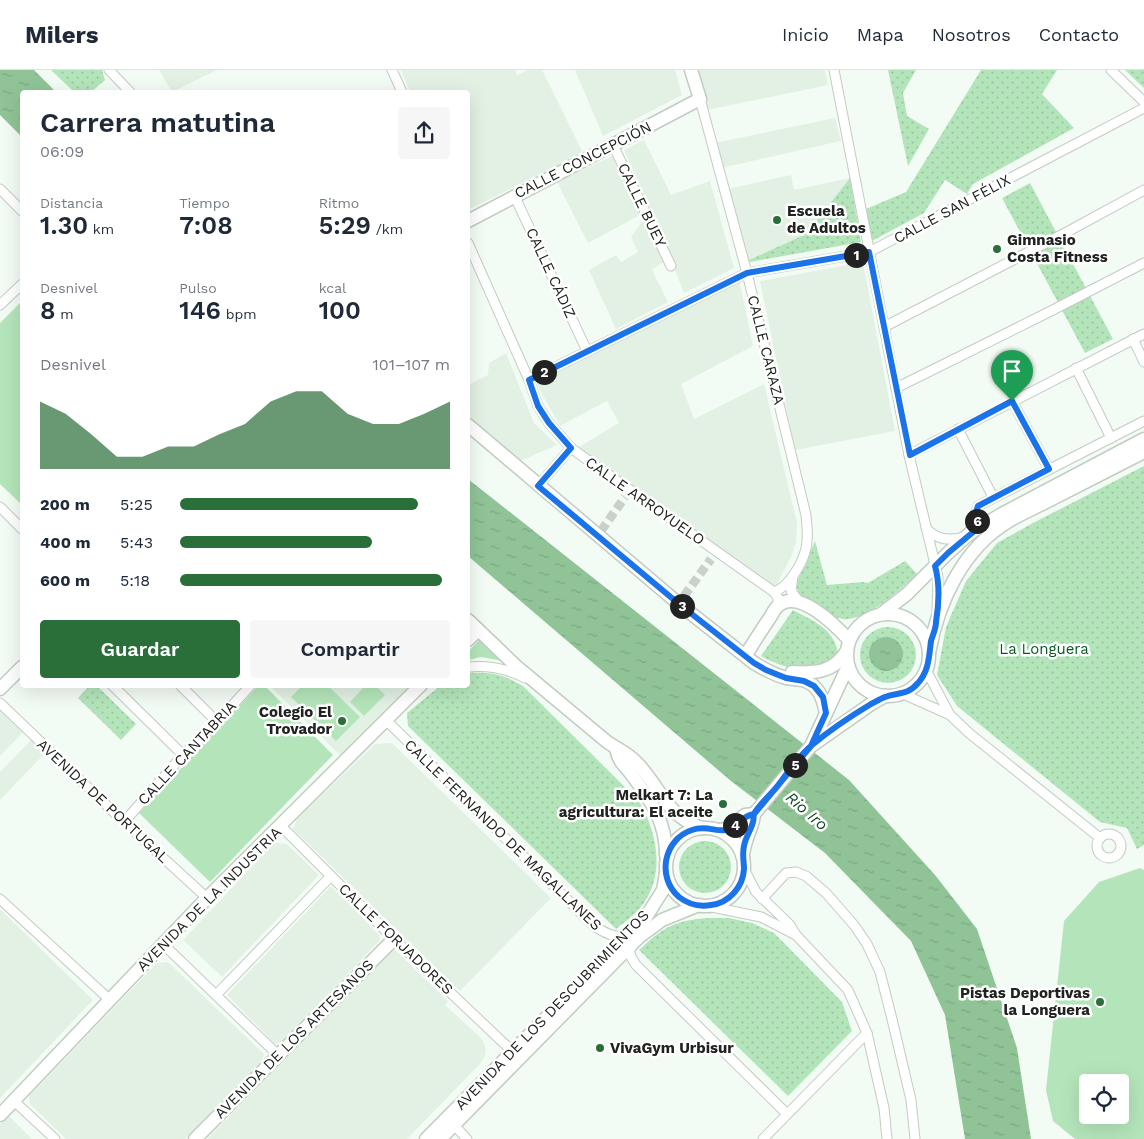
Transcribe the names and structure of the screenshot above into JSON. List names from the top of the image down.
{
  "streets": {
    "street": [
      "CALLE CONCEPCIÓN",
      "CALLE BUEY",
      "CALLE SAN FÉLIX",
      "CALLE CÁDIZ",
      "CALLE CARAZA",
      "CALLE ARROYUELO",
      "CALLE CANTABRIA",
      "AVENIDA DE PORTUGAL",
      "CALLE FERNANDO DE MAGALLANES",
      "AVENIDA DE LA INDUSTRIA",
      "CALLE FORJADORES",
      "AVENIDA DE LOS DESCUBRIMIENTOS",
      "AVENIDA DE LOS ARTESANOS"
    ]
  },
  "crossings": [
    ["CALLE CONCEPCIÓN", "CALLE BUEY"],
    ["CALLE CONCEPCIÓN", "CALLE CÁDIZ"],
    ["CALLE CONCEPCIÓN", "CALLE CARAZA"],
    ["CALLE SAN FÉLIX", "CALLE CÁDIZ"],
    ["CALLE SAN FÉLIX", "CALLE CARAZA"],
    ["CALLE SAN FÉLIX", "CALLE ARROYUELO"],
    ["CALLE CARAZA", "CALLE ARROYUELO"],
    ["CALLE CANTABRIA", "AVENIDA DE PORTUGAL"],
    ["AVENIDA DE PORTUGAL", "AVENIDA DE LA INDUSTRIA"],
    ["CALLE FERNANDO DE MAGALLANES", "AVENIDA DE LA INDUSTRIA"],
    ["CALLE FERNANDO DE MAGALLANES", "AVENIDA DE LOS DESCUBRIMIENTOS"],
    ["AVENIDA DE LA INDUSTRIA", "CALLE FORJADORES"],
    ["CALLE FORJADORES", "AVENIDA DE LOS DESCUBRIMIENTOS"],
    ["CALLE FORJADORES", "AVENIDA DE LOS ARTESANOS"]
  ],
  "water": ["Rio Iro"],
  "parks": ["La Longuera"],
  "places": [
    "Escuela de Adultos",
    "Gimnasio Costa Fitness",
    "Colegio El Trovador",
    "Melkart 7: La agricultura: El aceite",
    "Pistas Deportivas la Longuera",
    "VivaGym Urbisur"
  ],
  "page": {
    "header": "Milers",
    "nav": [
      "Inicio",
      "Mapa",
      "Nosotros",
      "Contacto"
    ],
    "heading": ["Carrera matutina", "06:09"],
    "stats": [
      ["Distancia", "1.30 km"],
      ["Tiempo", "7:08"],
      ["Ritmo", "5:29 /km"],
      ["Desnivel", "8 m"],
      ["Pulso", "146 bpm"],
      ["kcal", "100"]
    ],
    "pins": [
      "1",
      "2",
      "6",
      "3",
      "5",
      "4"
    ],
    "chart": ["Desnivel", "101–107 m"],
    "list": [
      {
        "name": "200 m",
        "note": "5:25"
      },
      {
        "name": "400 m",
        "note": "5:43"
      },
      {
        "name": "600 m",
        "note": "5:18"
      }
    ],
    "buttons": ["Guardar", "Compartir"]
  }
}
